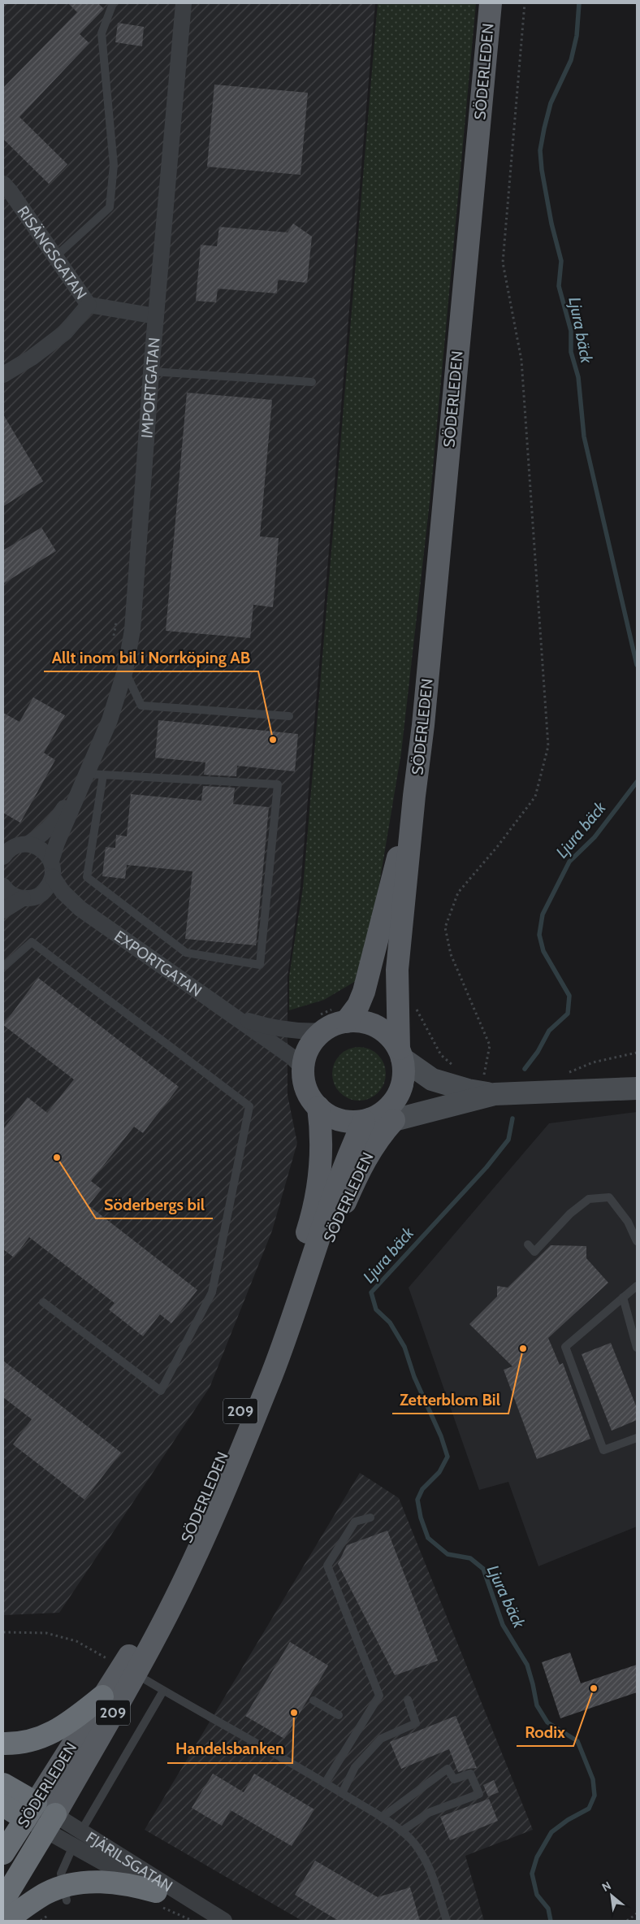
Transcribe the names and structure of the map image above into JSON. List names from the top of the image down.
{
  "streets": {
    "highway": ["SÖDERLEDEN", "209"],
    "street": [
      "RISÄNGSGATAN",
      "IMPORTGATAN",
      "EXPORTGATAN",
      "FJÄRILSGATAN"
    ]
  },
  "crossings": [
    ["SÖDERLEDEN", "FJÄRILSGATAN"],
    ["RISÄNGSGATAN", "IMPORTGATAN"]
  ],
  "water": ["Ljura bäck"],
  "places": [
    "Allt inom bil i Norrköping AB",
    "Söderbergs bil",
    "Zetterblom Bil",
    "Rodix",
    "Handelsbanken"
  ],
  "north": "top left"
}
